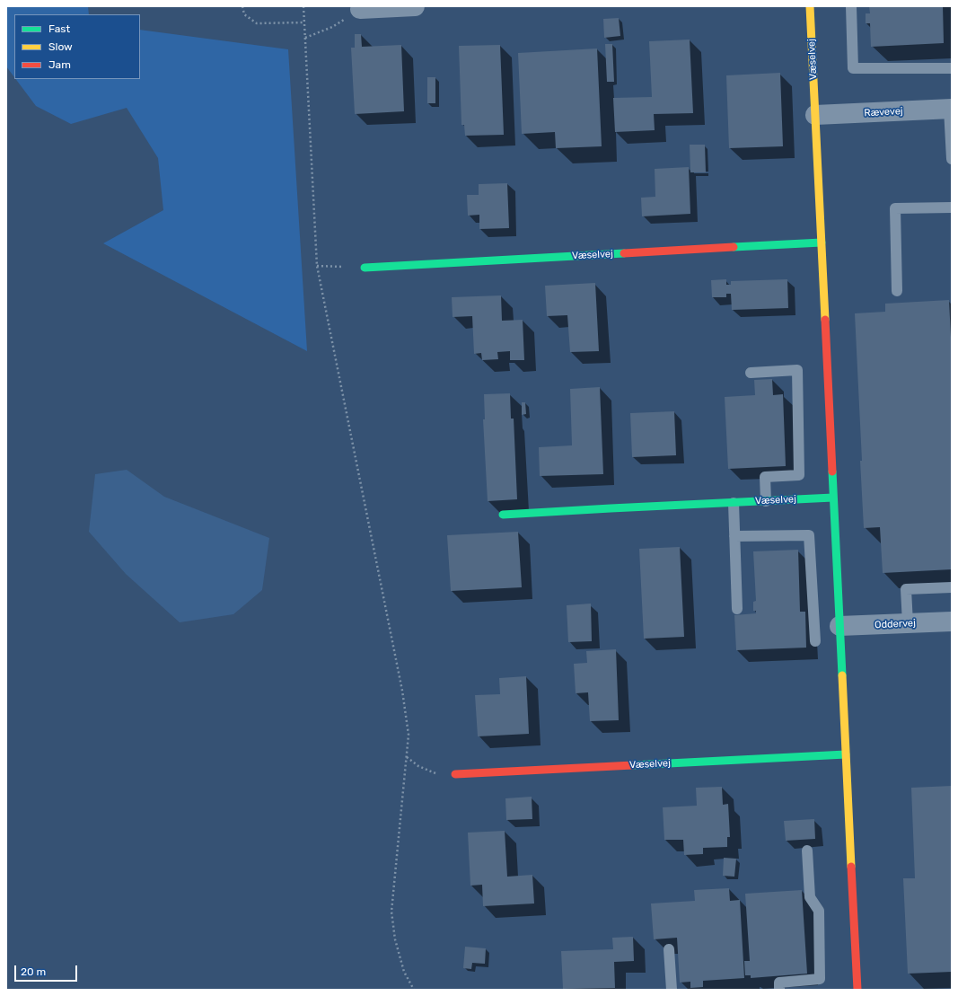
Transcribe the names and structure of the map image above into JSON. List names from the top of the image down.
{
  "streets": {
    "street": ["Væselvej", "Rævevej", "Oddervej"]
  },
  "crossings": [
    ["Væselvej", "Rævevej"],
    ["Væselvej", "Oddervej"]
  ],
  "legend": ["Fast", "Slow", "Jam"],
  "scale_bar": "20 m"
}
